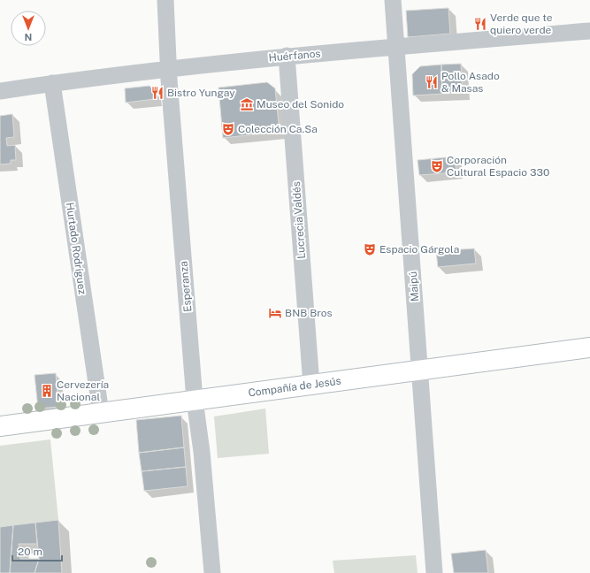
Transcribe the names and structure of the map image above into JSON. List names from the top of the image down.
{
  "streets": {
    "street": [
      "Huérfanos",
      "Lucrecia Valdés",
      "Hurtado Rodríguez",
      "Esperanza",
      "Maipú",
      "Compañía de Jesús"
    ]
  },
  "crossings": [
    ["Huérfanos", "Lucrecia Valdés"],
    ["Huérfanos", "Hurtado Rodríguez"],
    ["Huérfanos", "Esperanza"],
    ["Huérfanos", "Maipú"],
    ["Lucrecia Valdés", "Compañía de Jesús"],
    ["Hurtado Rodríguez", "Compañía de Jesús"],
    ["Esperanza", "Compañía de Jesús"],
    ["Maipú", "Compañía de Jesús"]
  ],
  "places": {
    "restaurant": ["Verde que te quiero verde", "Pollo Asado & Masas", "Bistro Yungay"],
    "museum": ["Museo del Sonido"],
    "theatre": ["Colección Ca.Sa", "Corporación Cultural Espacio 330", "Espacio Gárgola"],
    "hotel": ["BNB Bros"],
    "building": ["Cervezería Nacional"]
  },
  "scale_bar": "20 m",
  "north": "bottom"
}
